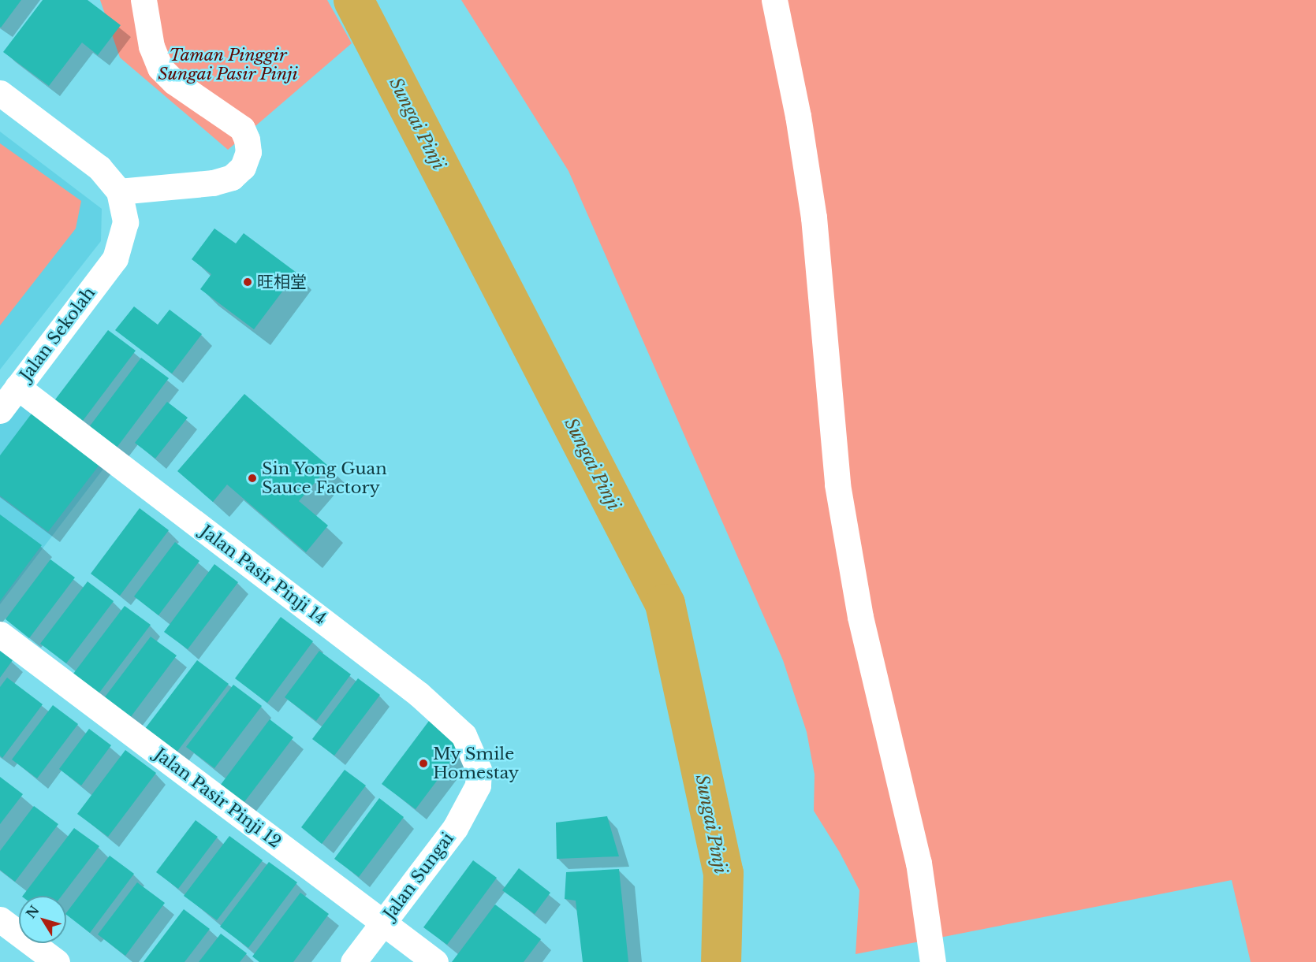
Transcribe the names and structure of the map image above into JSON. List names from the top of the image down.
{
  "streets": {
    "street": [
      "Jalan Sekolah",
      "Jalan Pasir Pinji 14",
      "Jalan Pasir Pinji 12",
      "Jalan Sungai"
    ]
  },
  "crossings": [
    ["Jalan Sekolah", "Jalan Pasir Pinji 14"],
    ["Jalan Pasir Pinji 14", "Jalan Sungai"],
    ["Jalan Pasir Pinji 12", "Jalan Sungai"]
  ],
  "water": ["Sungai Pinji"],
  "parks": ["Taman Pinggir Sungai Pasir Pinji"],
  "places": ["旺相堂", "Sin Yong Guan Sauce Factory", "My Smile Homestay"],
  "north": "top left"
}
